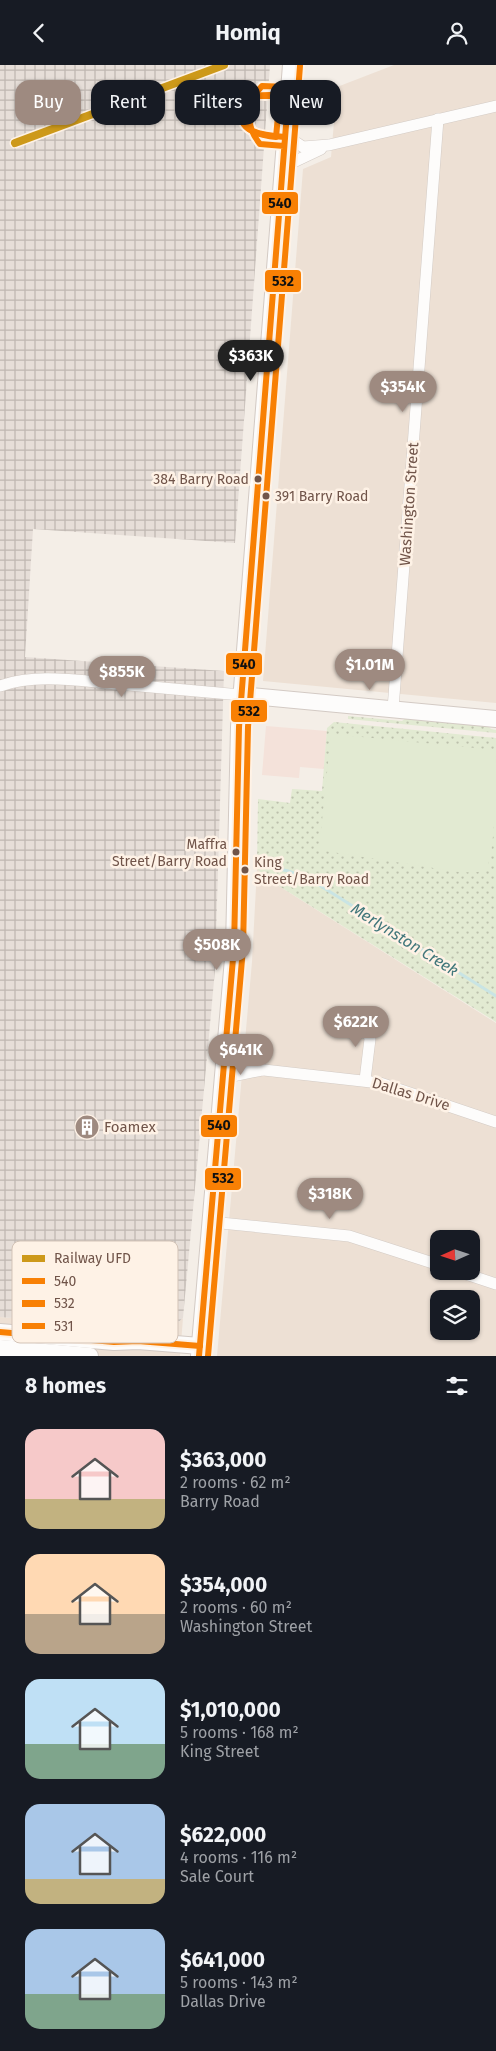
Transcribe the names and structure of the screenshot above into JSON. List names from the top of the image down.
{
  "streets": {
    "street": ["Washington Street", "Dallas Drive"]
  },
  "water": ["Merlynston Creek"],
  "places": {
    "other": [
      "384 Barry Road",
      "391 Barry Road",
      "Maffra Street/Barry Road",
      "King Street/Barry Road"
    ],
    "building": ["Foamex"]
  },
  "lines": [
    "rail line UFD",
    "transit line 532",
    "transit line 540",
    "transit line 531"
  ],
  "legend": [
    "Railway UFD",
    "540",
    "532",
    "531"
  ],
  "north": "left",
  "page": {
    "header": "Homiq",
    "chip": [
      "Buy",
      "Rent",
      "Filters",
      "New"
    ],
    "price": [
      "$363K",
      "$354K",
      "$1.01M",
      "$855K",
      "$508K",
      "$622K",
      "$641K",
      "$318K"
    ],
    "heading": "8 homes",
    "list": [
      {
        "name": "$363,000",
        "note": "2 rooms · 62 m² · Barry Road"
      },
      {
        "name": "$354,000",
        "note": "2 rooms · 60 m² · Washington Street"
      },
      {
        "name": "$1,010,000",
        "note": "5 rooms · 168 m² · King Street"
      },
      {
        "name": "$622,000",
        "note": "4 rooms · 116 m² · Sale Court"
      },
      {
        "name": "$641,000",
        "note": "5 rooms · 143 m² · Dallas Drive"
      }
    ]
  }
}
